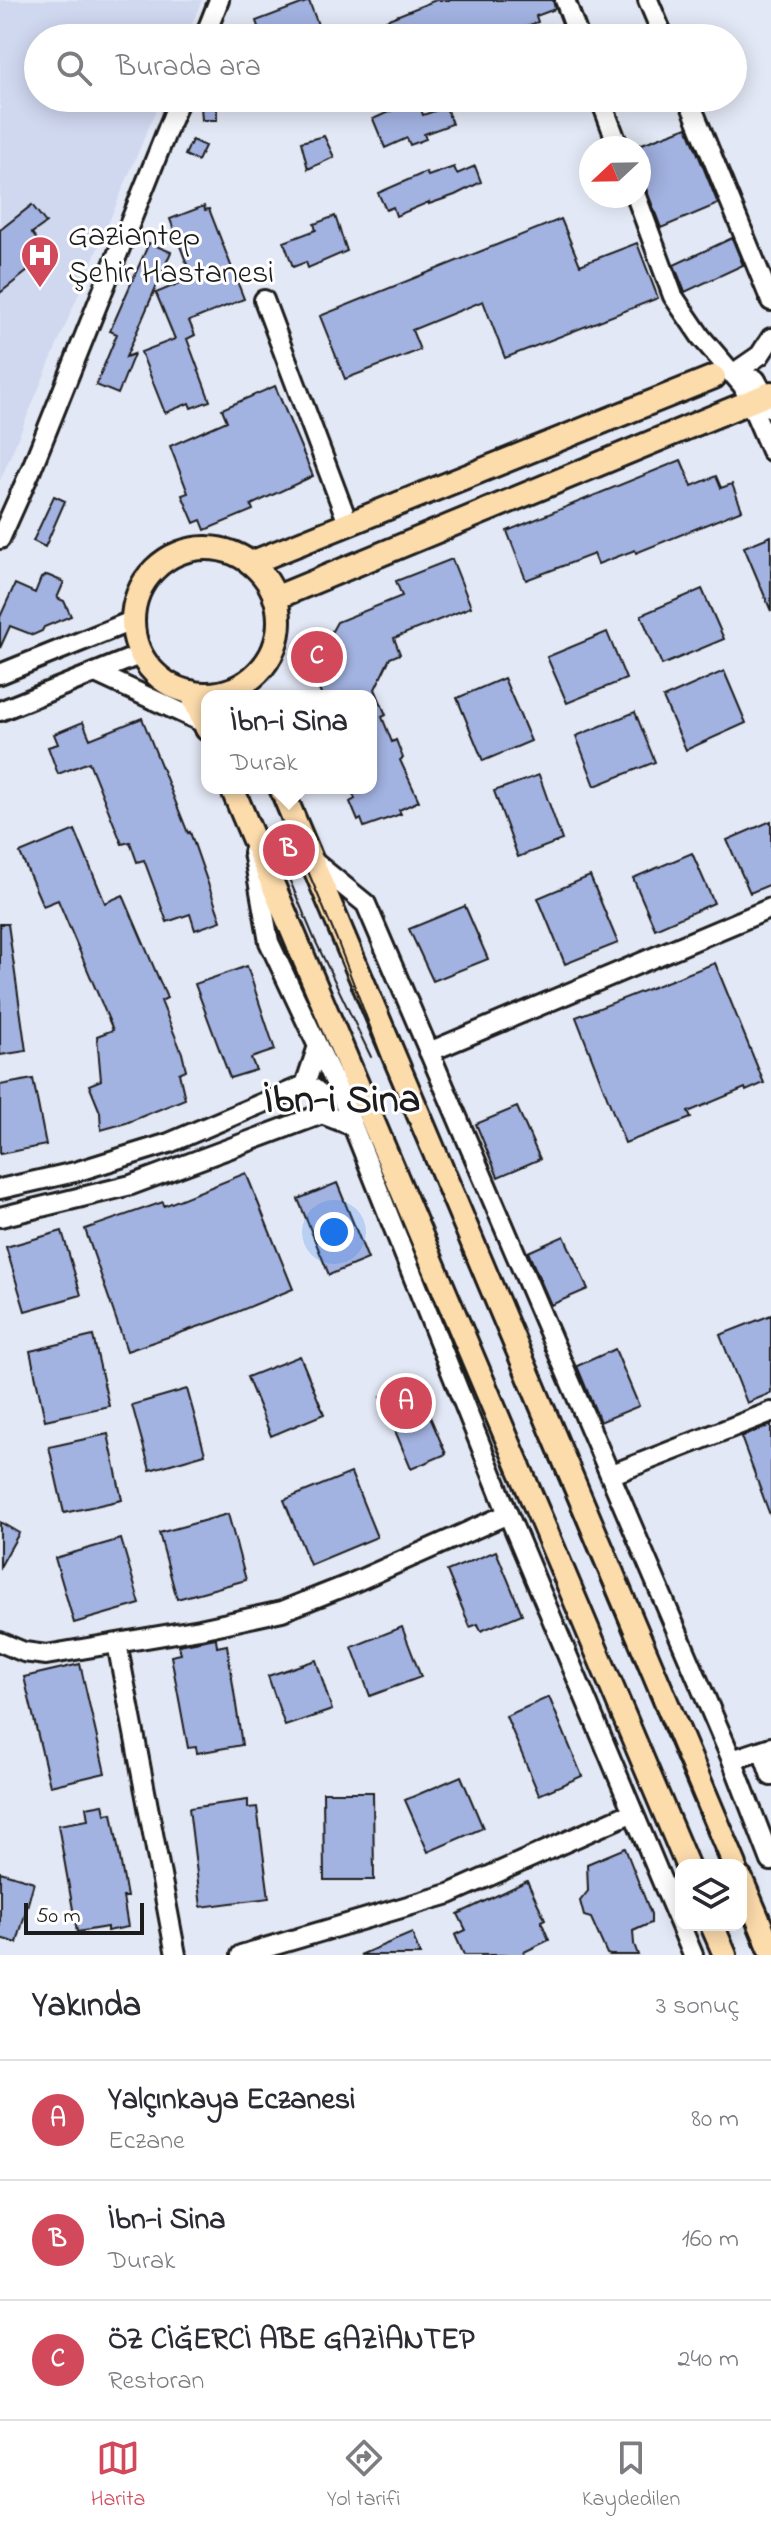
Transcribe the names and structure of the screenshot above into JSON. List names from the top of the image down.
{
  "districts": ["İbn-i Sina"],
  "places": {
    "hospital": ["Gaziantep Şehir Hastanesi"]
  },
  "scale_bar": "50 m",
  "north": "left",
  "page": {
    "search": "Burada ara",
    "pins": ["C", "B", "A"],
    "popup": ["İbn-i Sina", "Durak"],
    "scale": "50 m",
    "heading": ["Yakında", "3 sonuç"],
    "list": [
      {
        "mark": "A",
        "name": "Yalçınkaya Eczanesi",
        "note": "Eczane",
        "value": "80 m"
      },
      {
        "mark": "B",
        "name": "İbn-i Sina",
        "note": "Durak",
        "value": "160 m"
      },
      {
        "mark": "C",
        "name": "ÖZ CİĞERCİ ABE GAZİANTEP",
        "note": "Restoran",
        "value": "240 m"
      }
    ],
    "nav": ["Harita", "Yol tarifi", "Kaydedilen"]
  }
}
